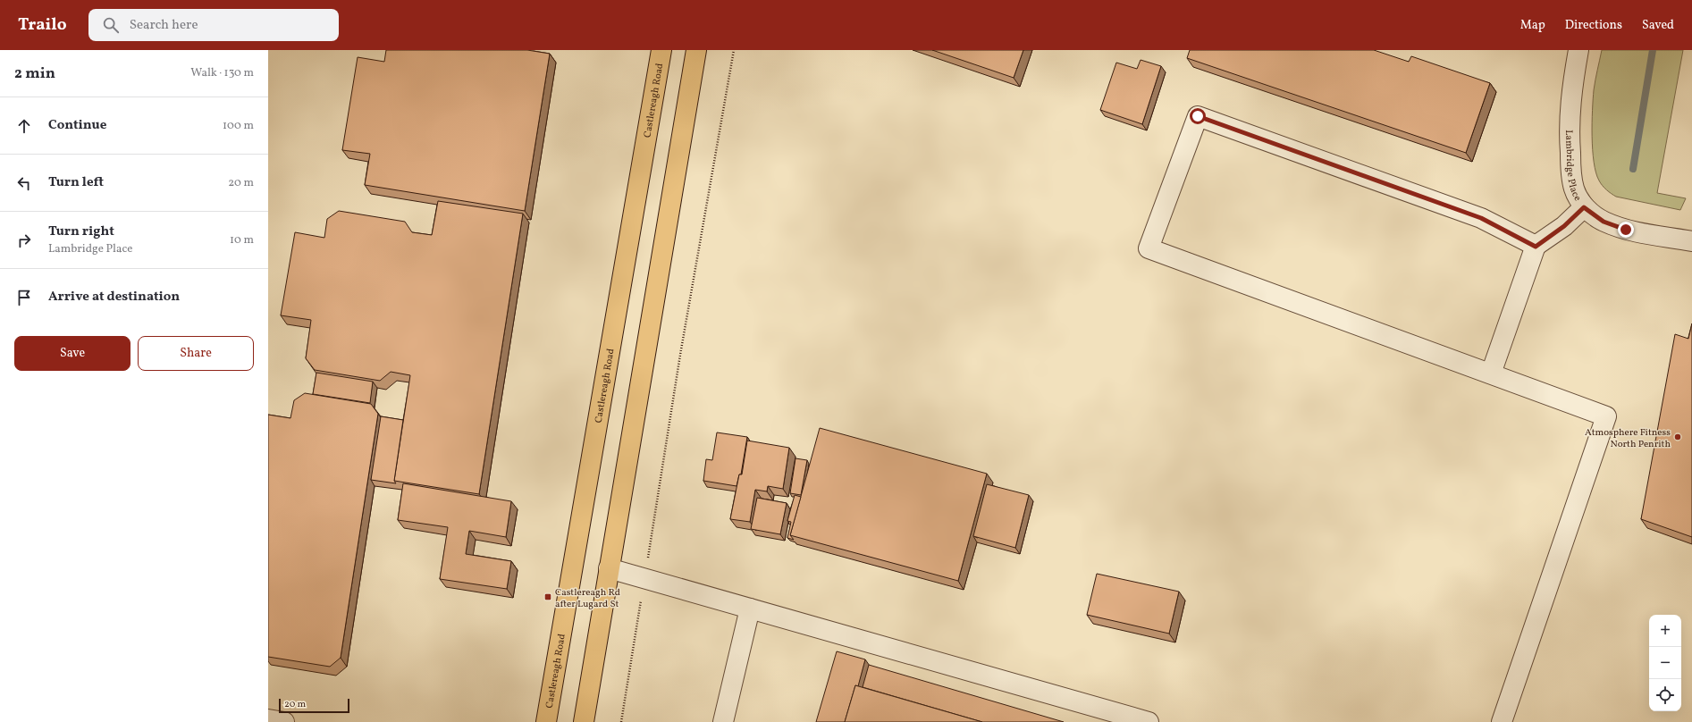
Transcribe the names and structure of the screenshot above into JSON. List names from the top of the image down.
{
  "streets": {
    "main road": ["Castlereagh Road"],
    "street": ["Lambridge Place"]
  },
  "places": {
    "other": ["Atmosphere Fitness North Penrith"],
    "transit": ["Castlereagh Rd after Lugard St"]
  },
  "scale_bar": "20 m",
  "page": {
    "header": "Trailo",
    "search": "Search here",
    "nav": ["Map", "Directions", "Saved"],
    "heading": ["2 min", "Walk · 130 m"],
    "list": [
      ["Continue", "100 m"],
      ["Turn left", "20 m"],
      ["Turn right", "Lambridge Place", "10 m"],
      "Arrive at destination"
    ],
    "buttons": ["Save", "Share"],
    "map_buttons": ["+", "−"],
    "scale": "20 m"
  }
}
